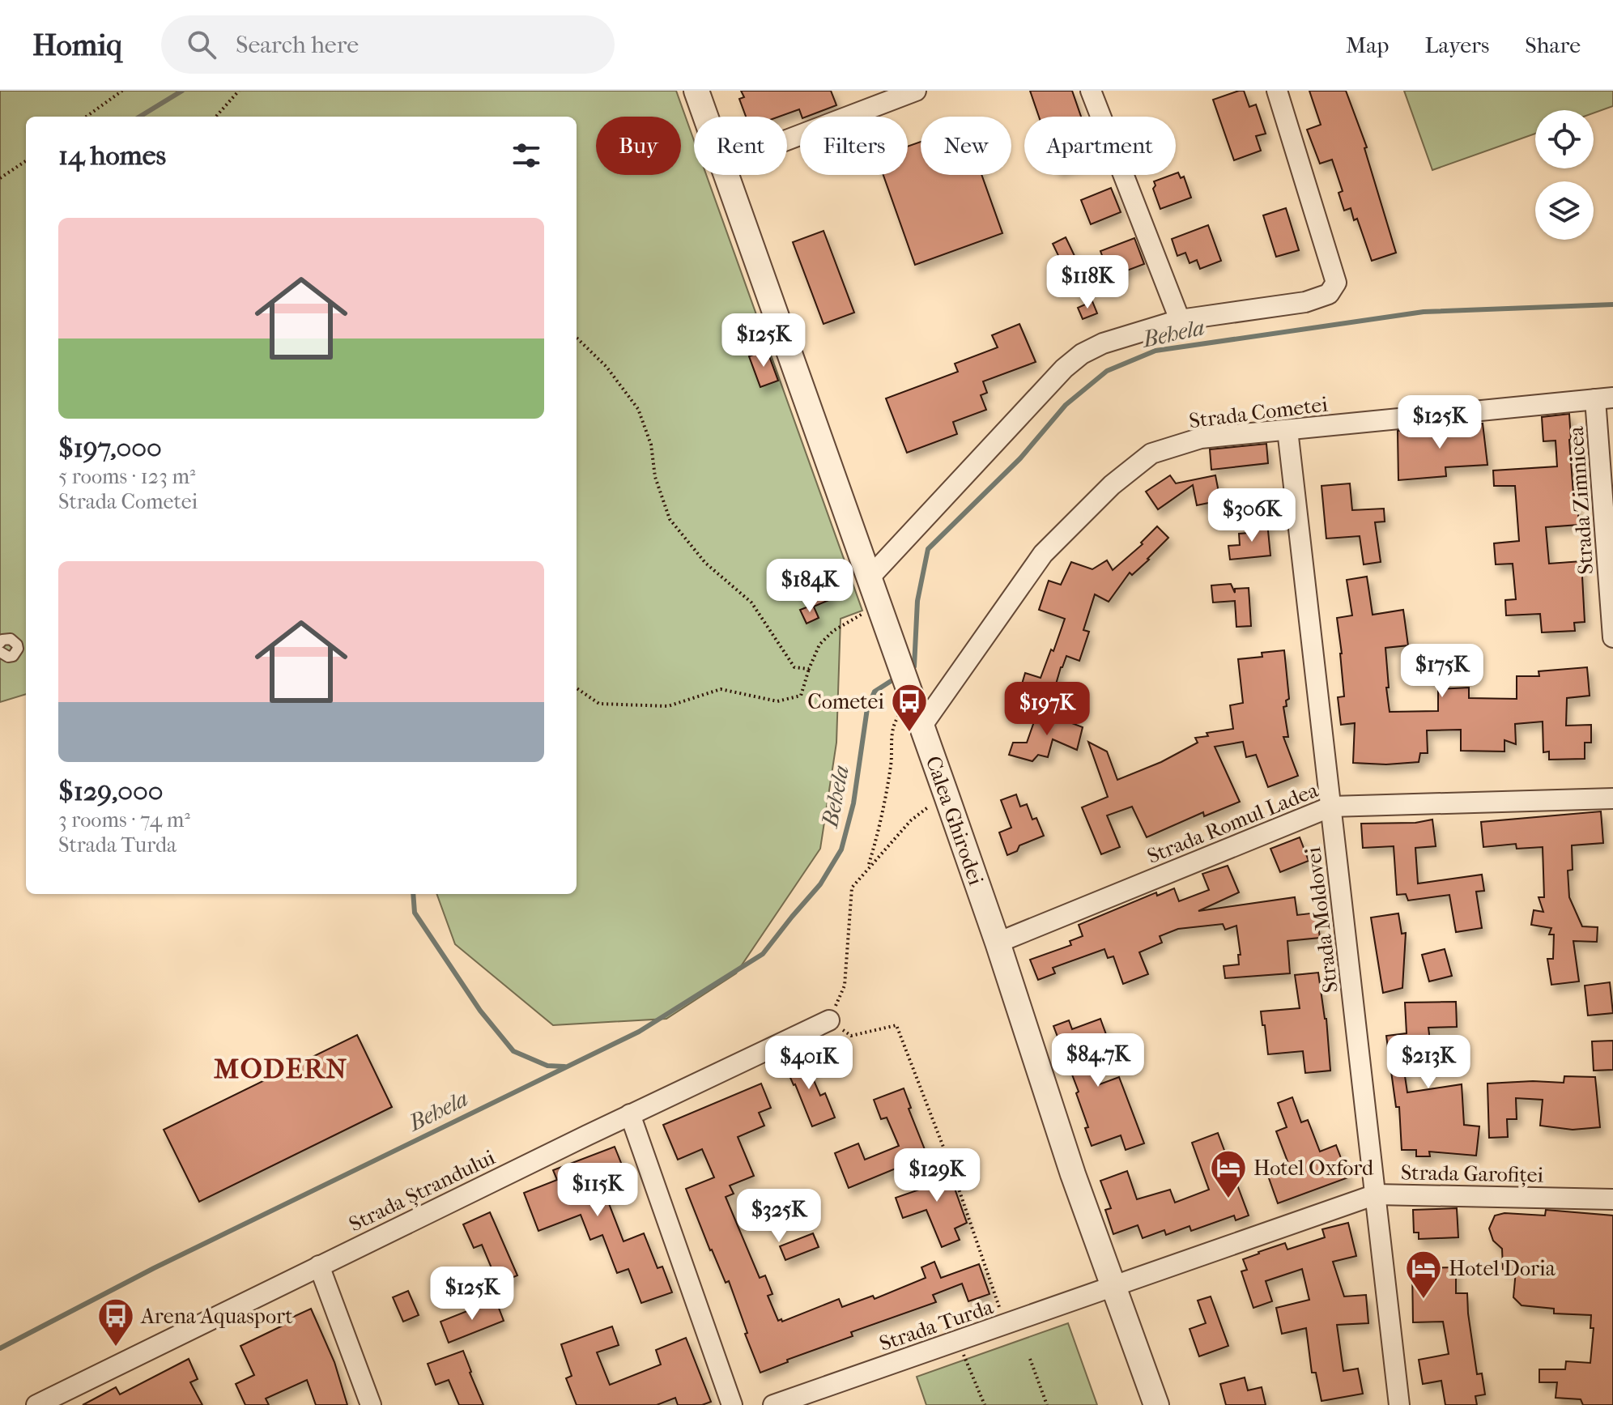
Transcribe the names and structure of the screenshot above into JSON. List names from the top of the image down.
{
  "streets": {
    "street": [
      "Strada Cometei",
      "Strada Zimnicea",
      "Calea Ghirodei",
      "Strada Romul Ladea",
      "Strada Moldovei",
      "Strada Garofiței",
      "Strada Ștrandului",
      "Strada Turda"
    ]
  },
  "crossings": [
    ["Strada Cometei", "Strada Zimnicea"],
    ["Strada Cometei", "Calea Ghirodei"],
    ["Strada Cometei", "Strada Moldovei"],
    ["Calea Ghirodei", "Strada Romul Ladea"],
    ["Calea Ghirodei", "Strada Garofiței"],
    ["Calea Ghirodei", "Strada Turda"],
    ["Strada Romul Ladea", "Strada Moldovei"],
    ["Strada Moldovei", "Strada Garofiței"],
    ["Strada Garofiței", "Strada Turda"]
  ],
  "districts": ["MODERN"],
  "water": ["Behela"],
  "places": {
    "bus stop": ["Cometei", "Arena Aquasport"],
    "hotel": ["Hotel Oxford", "Hotel Doria"]
  },
  "page": {
    "header": "Homiq",
    "search": "Search here",
    "nav": ["Map", "Layers", "Share"],
    "chip": [
      "Buy",
      "Rent",
      "Filters",
      "New",
      "Apartment"
    ],
    "heading": "14 homes",
    "list": [
      {
        "name": "$197,000",
        "note": "5 rooms · 123 m² · Strada Cometei"
      },
      {
        "name": "$129,000",
        "note": "3 rooms · 74 m² · Strada Turda"
      }
    ],
    "price": [
      "$118K",
      "$125K",
      "$125K",
      "$306K",
      "$184K",
      "$175K",
      "$197K",
      "$84.7K",
      "$213K",
      "$401K",
      "$129K",
      "$115K",
      "$325K",
      "$125K"
    ]
  }
}
